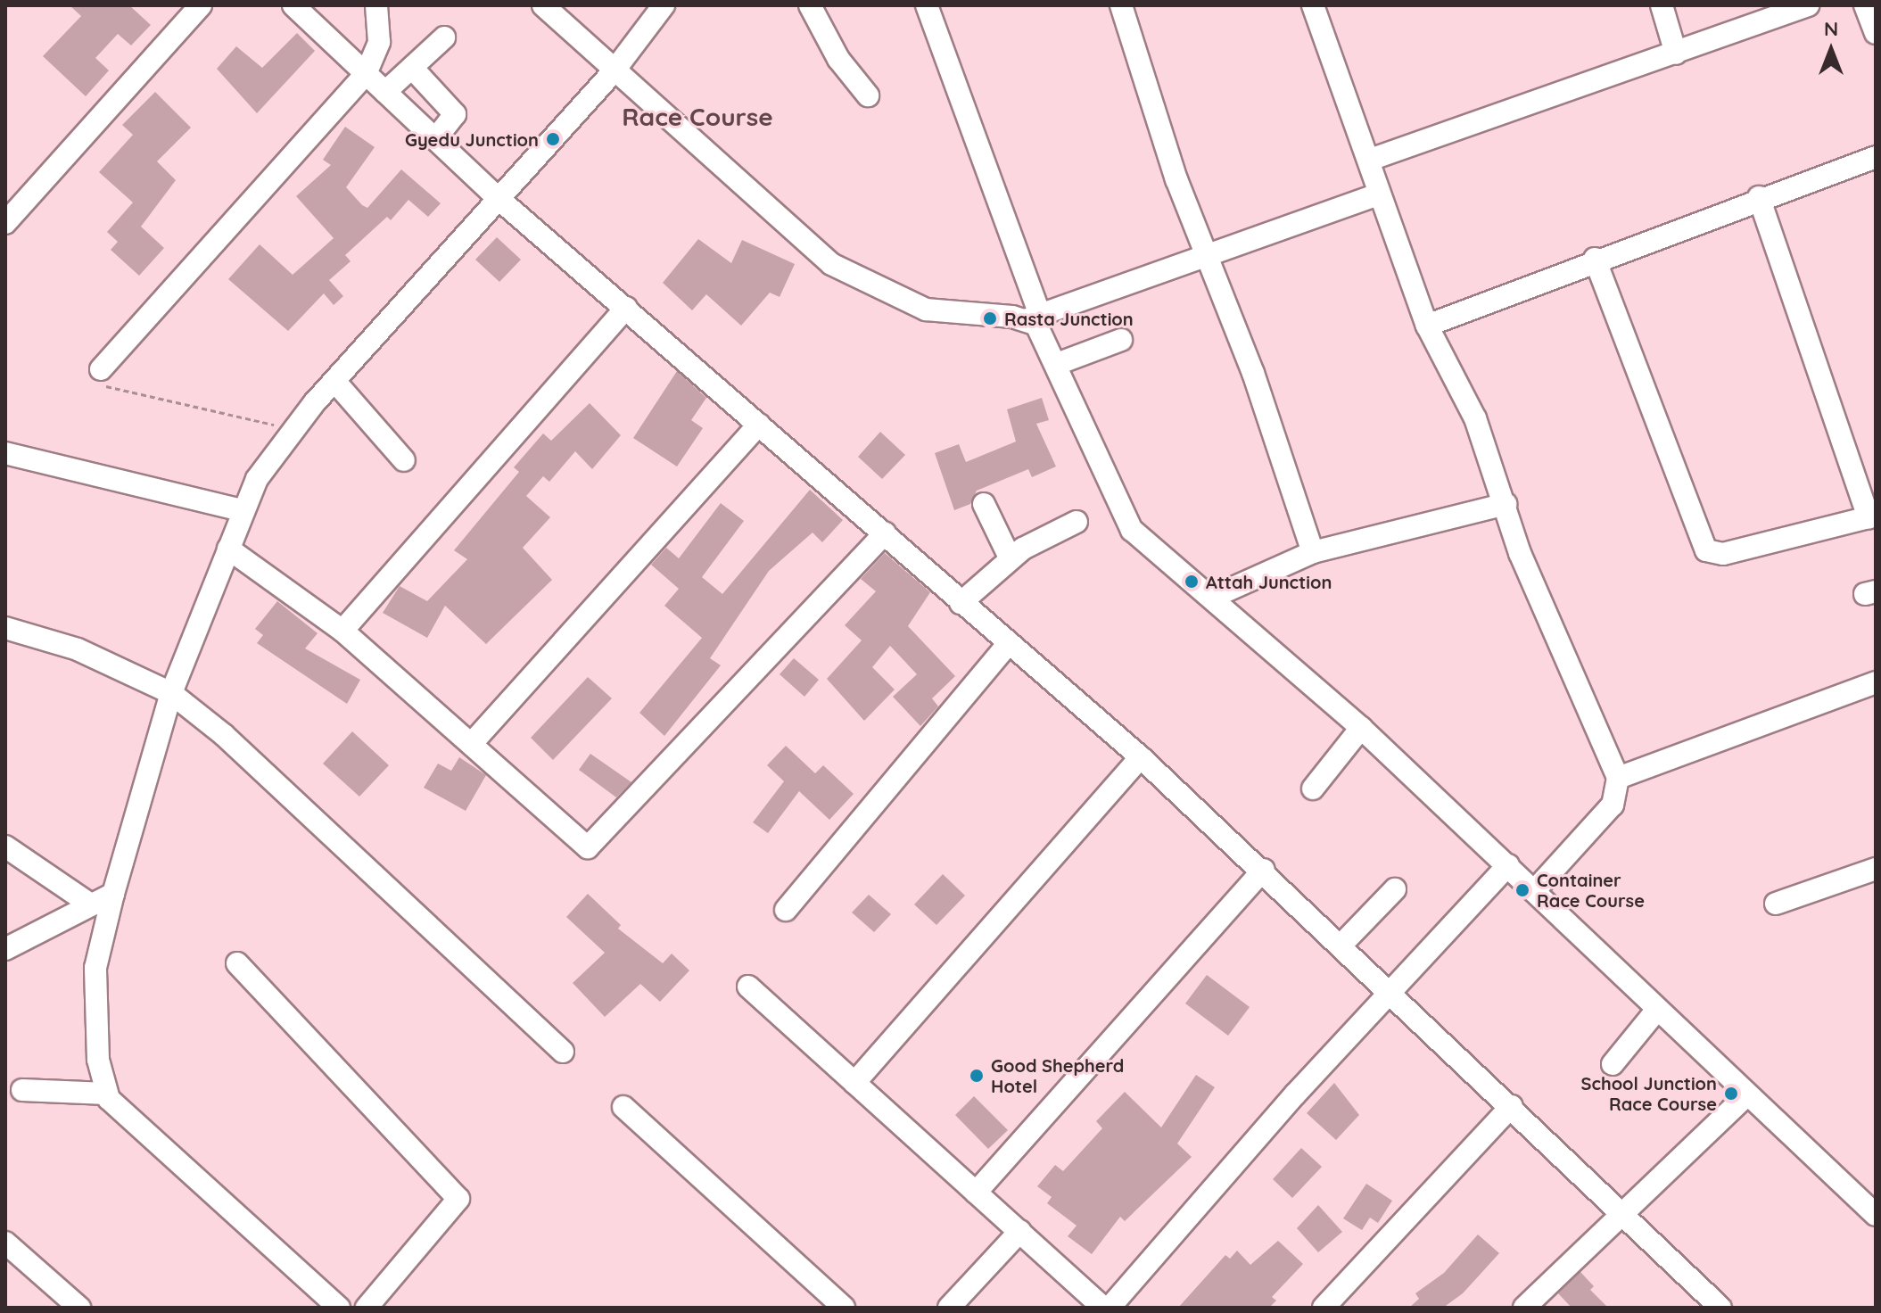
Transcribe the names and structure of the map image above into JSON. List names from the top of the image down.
{
  "districts": ["Race Course"],
  "places": [
    "Gyedu Junction",
    "Rasta Junction",
    "Attah Junction",
    "Container Race Course",
    "Good Shepherd Hotel",
    "School Junction Race Course"
  ],
  "north": "top"
}
